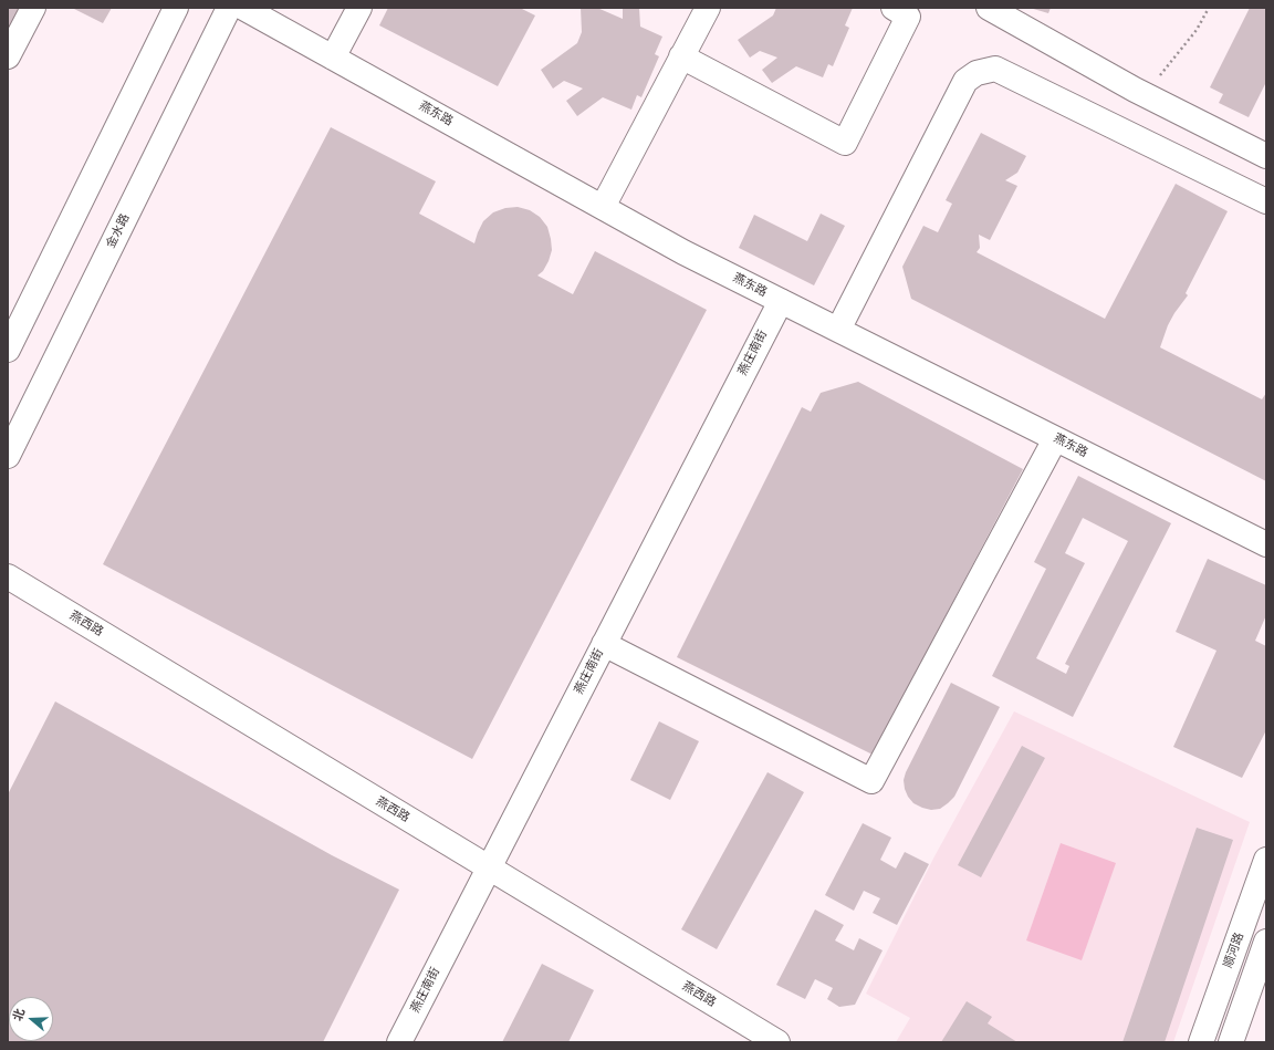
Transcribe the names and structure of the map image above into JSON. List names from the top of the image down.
{
  "streets": {
    "street": [
      "燕东路",
      "金水路",
      "燕庄南街",
      "燕西路",
      "顺河路"
    ]
  },
  "crossings": [
    ["燕东路", "燕庄南街"],
    ["燕庄南街", "燕西路"]
  ],
  "north": "left"
}
